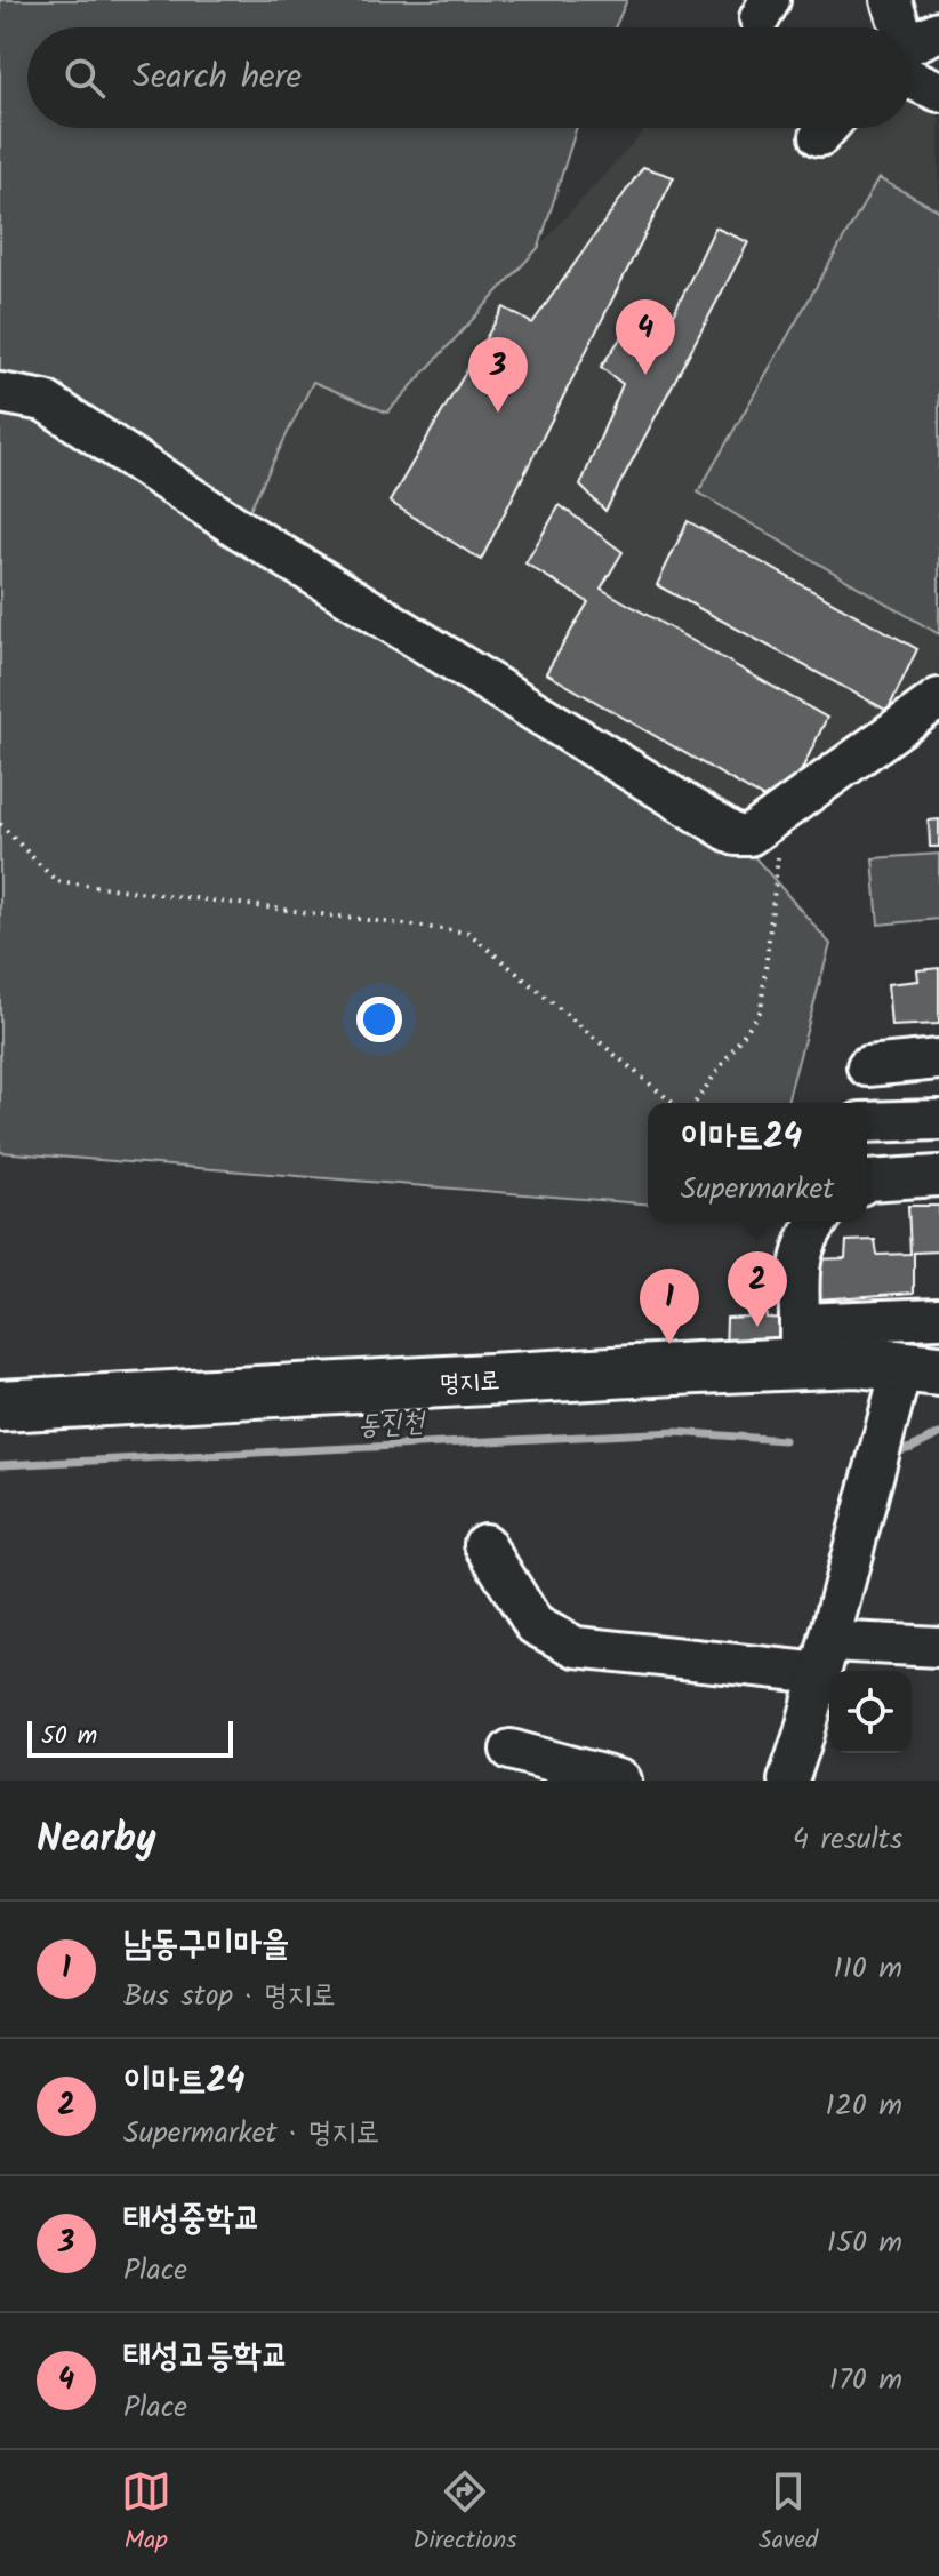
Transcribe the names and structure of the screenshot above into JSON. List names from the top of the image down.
{
  "streets": {
    "main road": ["명지로"]
  },
  "water": ["동진천"],
  "scale_bar": "50 m",
  "page": {
    "search": "Search here",
    "pins": [
      "4",
      "3",
      "2",
      "1"
    ],
    "popup": ["이마트24", "Supermarket"],
    "scale": "50 m",
    "heading": ["Nearby", "4 results"],
    "list": [
      {
        "mark": "1",
        "name": "남동구미마을",
        "note": "Bus stop · 명지로",
        "value": "110 m"
      },
      {
        "mark": "2",
        "name": "이마트24",
        "note": "Supermarket · 명지로",
        "value": "120 m"
      },
      {
        "mark": "3",
        "name": "태성중학교",
        "note": "Place",
        "value": "150 m"
      },
      {
        "mark": "4",
        "name": "태성고등학교",
        "note": "Place",
        "value": "170 m"
      }
    ],
    "nav": ["Map", "Directions", "Saved"]
  }
}
